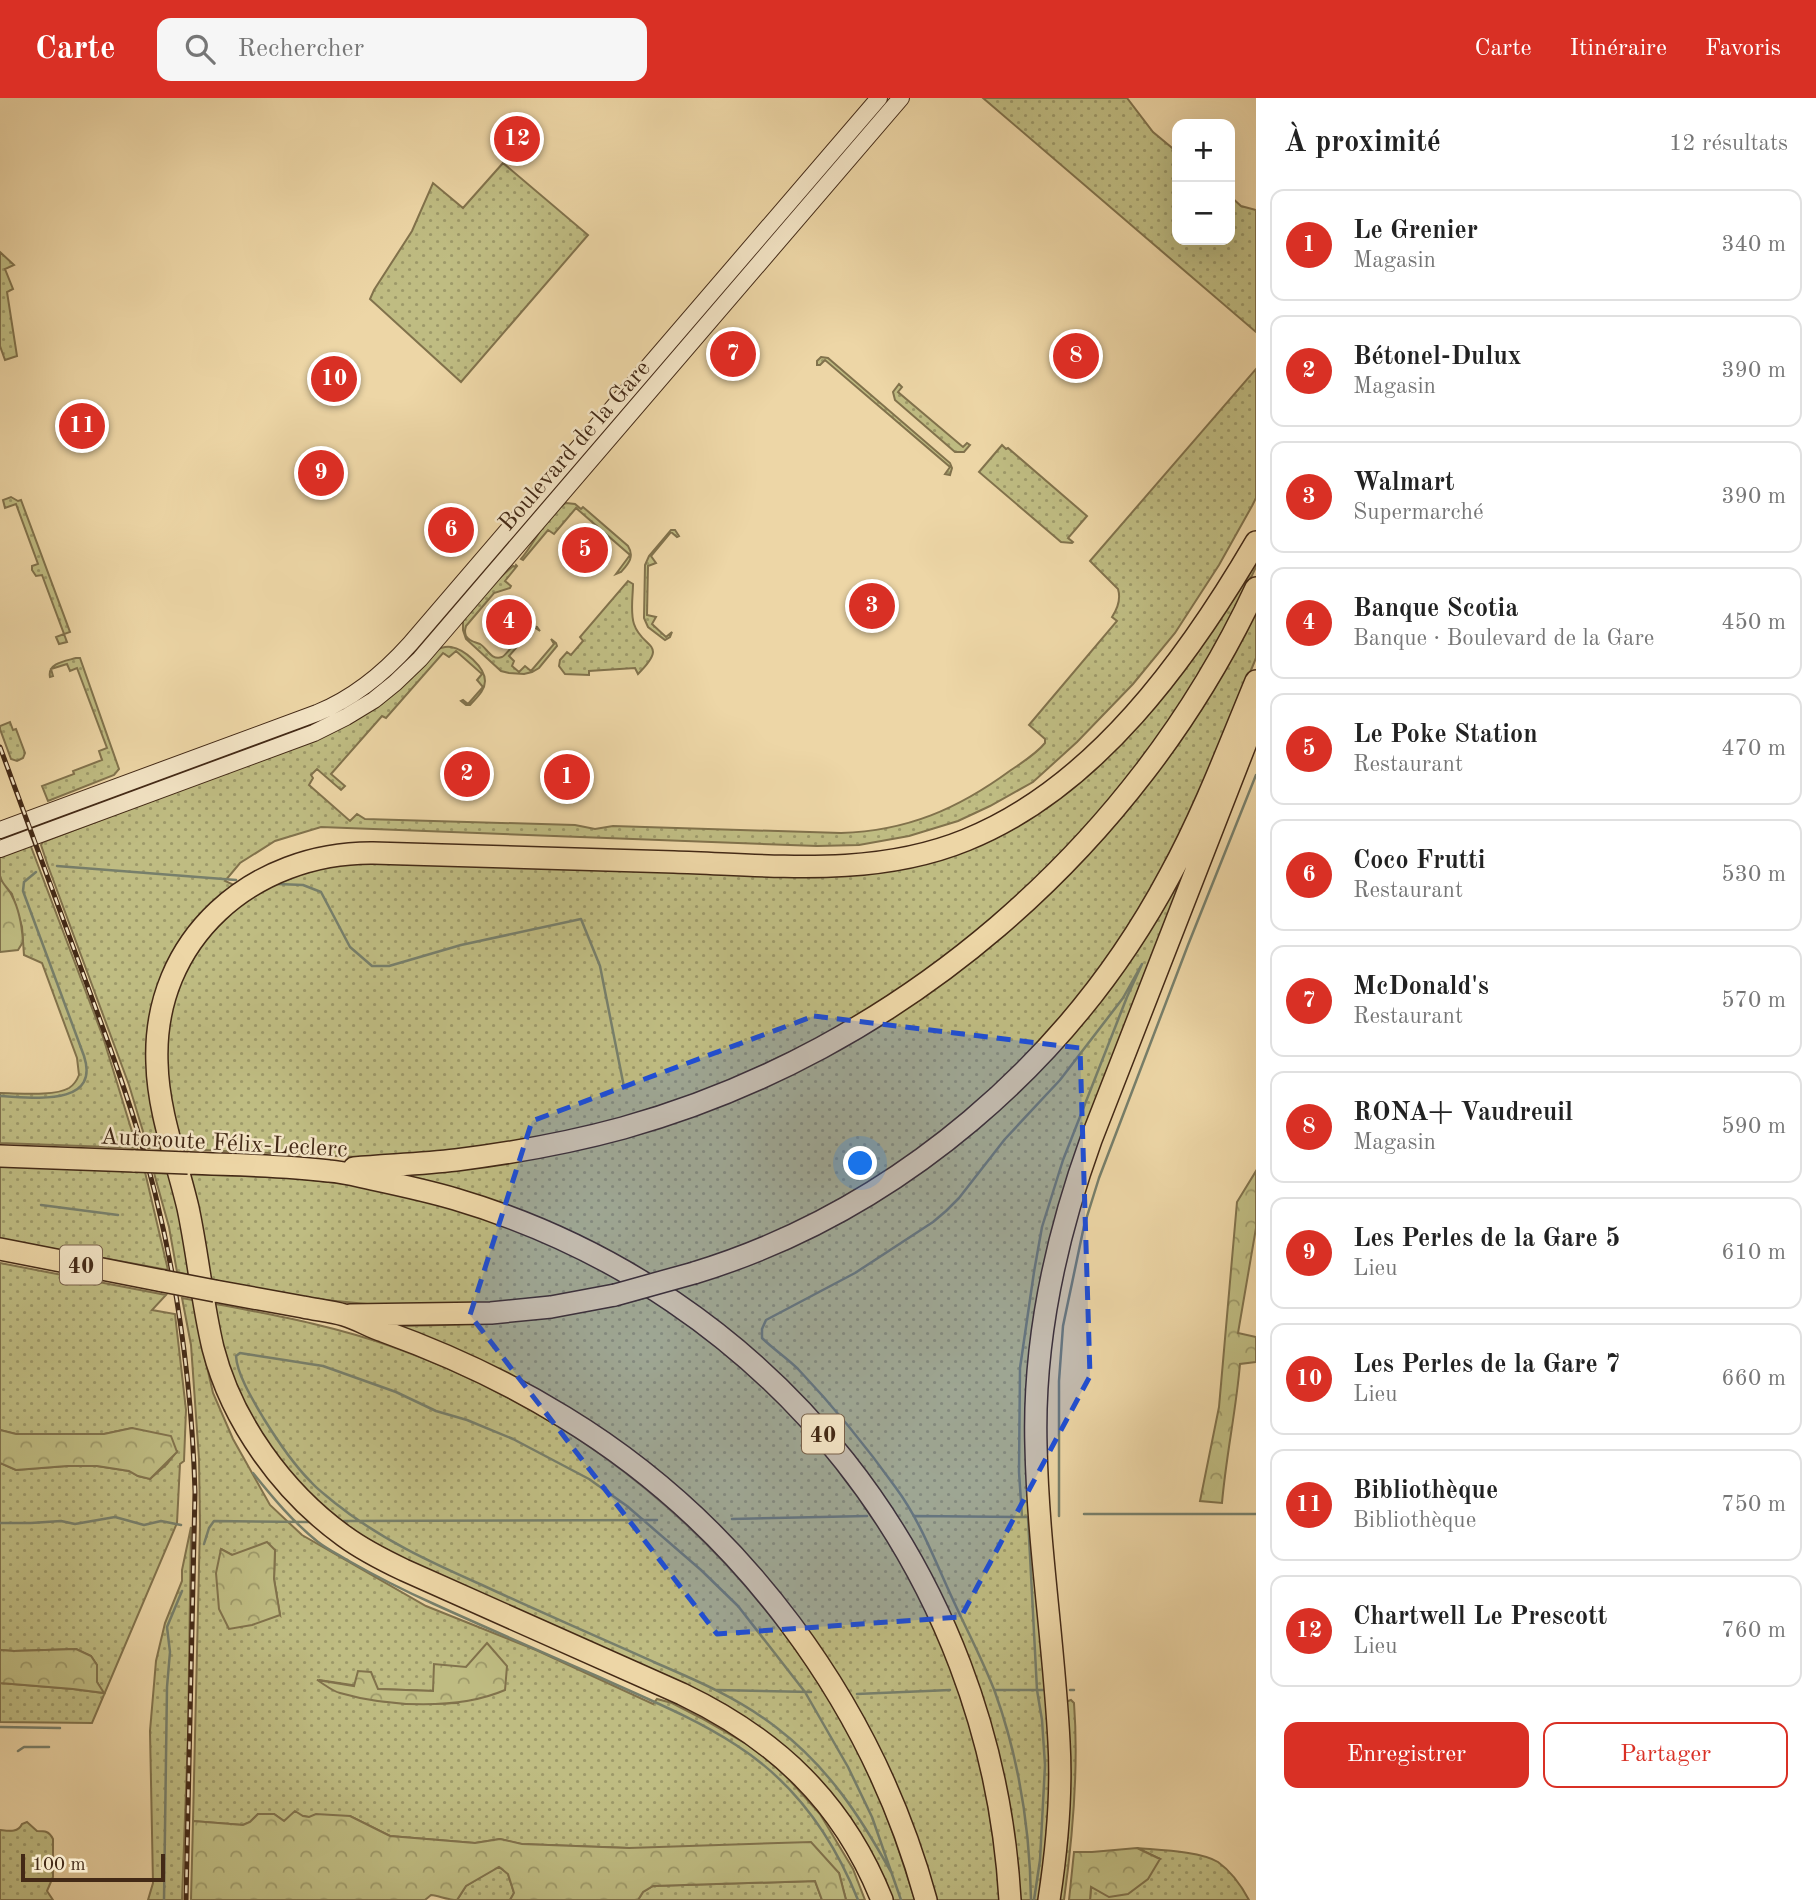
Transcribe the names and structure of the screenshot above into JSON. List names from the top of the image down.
{
  "streets": {
    "highway": ["Autoroute Félix-Leclerc", "40"],
    "main road": ["Boulevard de la Gare"]
  },
  "scale_bar": "100 m",
  "page": {
    "header": "Carte",
    "search": "Rechercher",
    "nav": ["Carte", "Itinéraire", "Favoris"],
    "heading": ["À proximité", "12 résultats"],
    "pins": [
      "12",
      "7",
      "8",
      "10",
      "11",
      "9",
      "6",
      "5",
      "3",
      "4",
      "2",
      "1"
    ],
    "map_buttons": ["+", "−"],
    "list": [
      {
        "mark": "1",
        "name": "Le Grenier",
        "note": "Magasin",
        "value": "340 m"
      },
      {
        "mark": "2",
        "name": "Bétonel-Dulux",
        "note": "Magasin",
        "value": "390 m"
      },
      {
        "mark": "3",
        "name": "Walmart",
        "note": "Supermarché",
        "value": "390 m"
      },
      {
        "mark": "4",
        "name": "Banque Scotia",
        "note": "Banque · Boulevard de la Gare",
        "value": "450 m"
      },
      {
        "mark": "5",
        "name": "Le Poke Station",
        "note": "Restaurant",
        "value": "470 m"
      },
      {
        "mark": "6",
        "name": "Coco Frutti",
        "note": "Restaurant",
        "value": "530 m"
      },
      {
        "mark": "7",
        "name": "McDonald's",
        "note": "Restaurant",
        "value": "570 m"
      },
      {
        "mark": "8",
        "name": "RONA+ Vaudreuil",
        "note": "Magasin",
        "value": "590 m"
      },
      {
        "mark": "9",
        "name": "Les Perles de la Gare 5",
        "note": "Lieu",
        "value": "610 m"
      },
      {
        "mark": "10",
        "name": "Les Perles de la Gare 7",
        "note": "Lieu",
        "value": "660 m"
      },
      {
        "mark": "11",
        "name": "Bibliothèque",
        "note": "Bibliothèque",
        "value": "750 m"
      },
      {
        "mark": "12",
        "name": "Chartwell Le Prescott",
        "note": "Lieu",
        "value": "760 m"
      }
    ],
    "buttons": ["Enregistrer", "Partager"],
    "scale": "100 m"
  }
}
